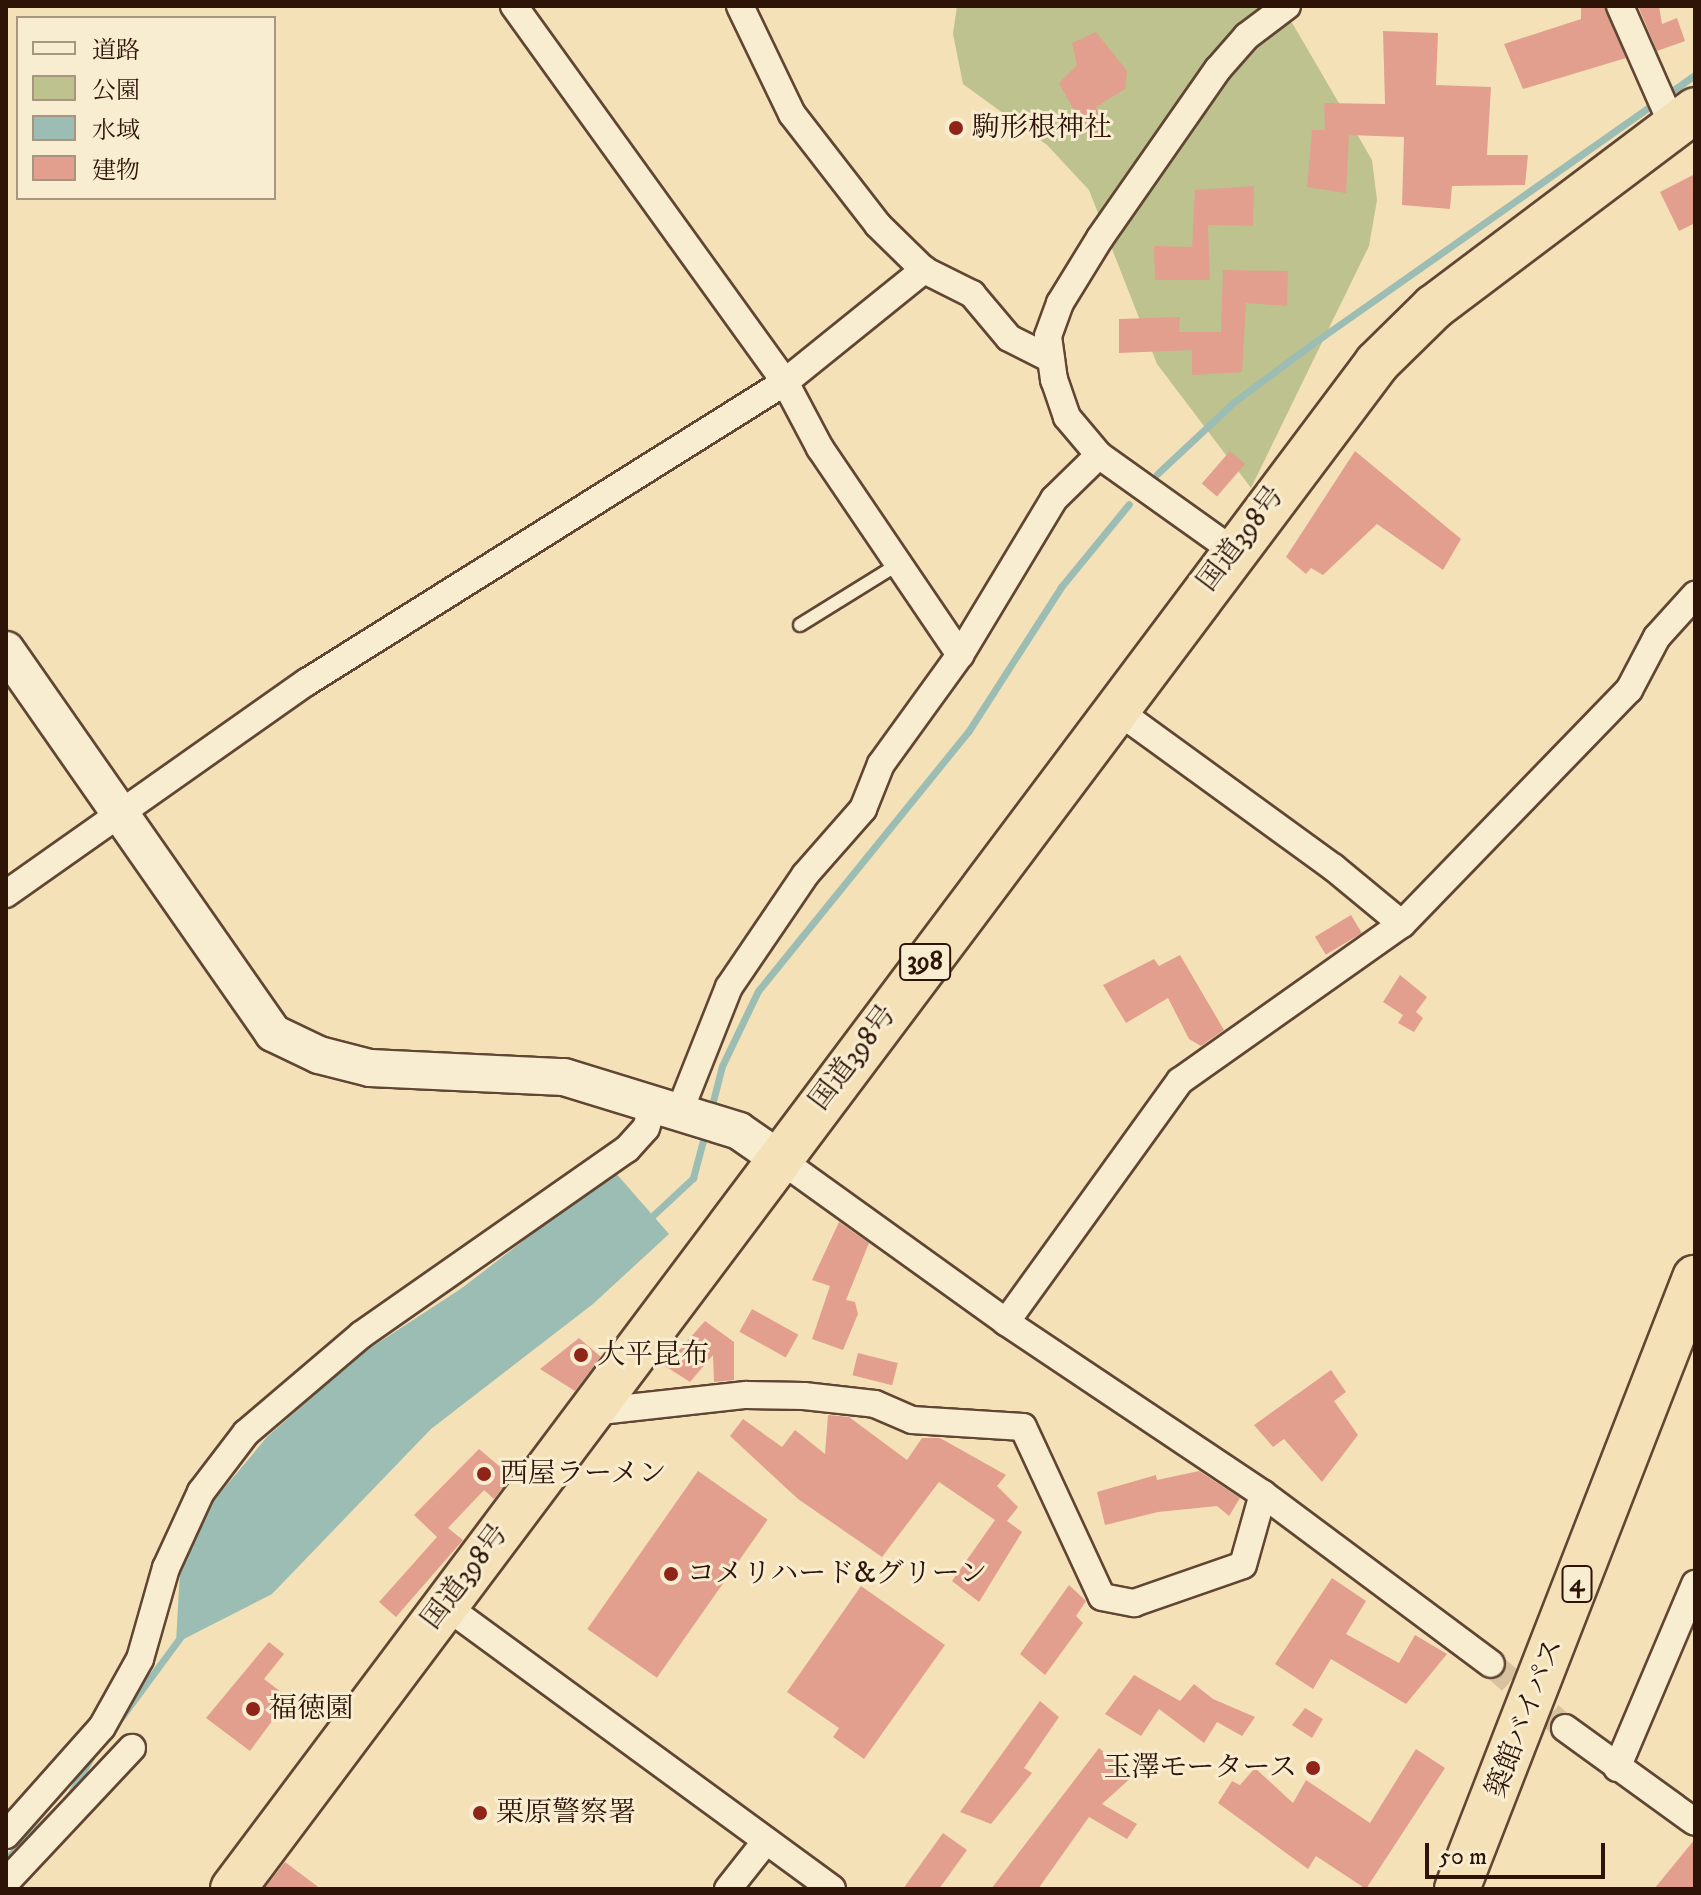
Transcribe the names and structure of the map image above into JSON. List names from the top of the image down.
{
  "streets": {
    "highway": [
      "国道398号",
      "398",
      "4",
      "築館バイパス"
    ]
  },
  "places": [
    "駒形根神社",
    "大平昆布",
    "西屋ラーメン",
    "コメリハード&グリーン",
    "福徳園",
    "玉澤モータース",
    "栗原警察署"
  ],
  "legend": [
    "道路",
    "公園",
    "水域",
    "建物"
  ],
  "scale_bar": "50 m"
}
